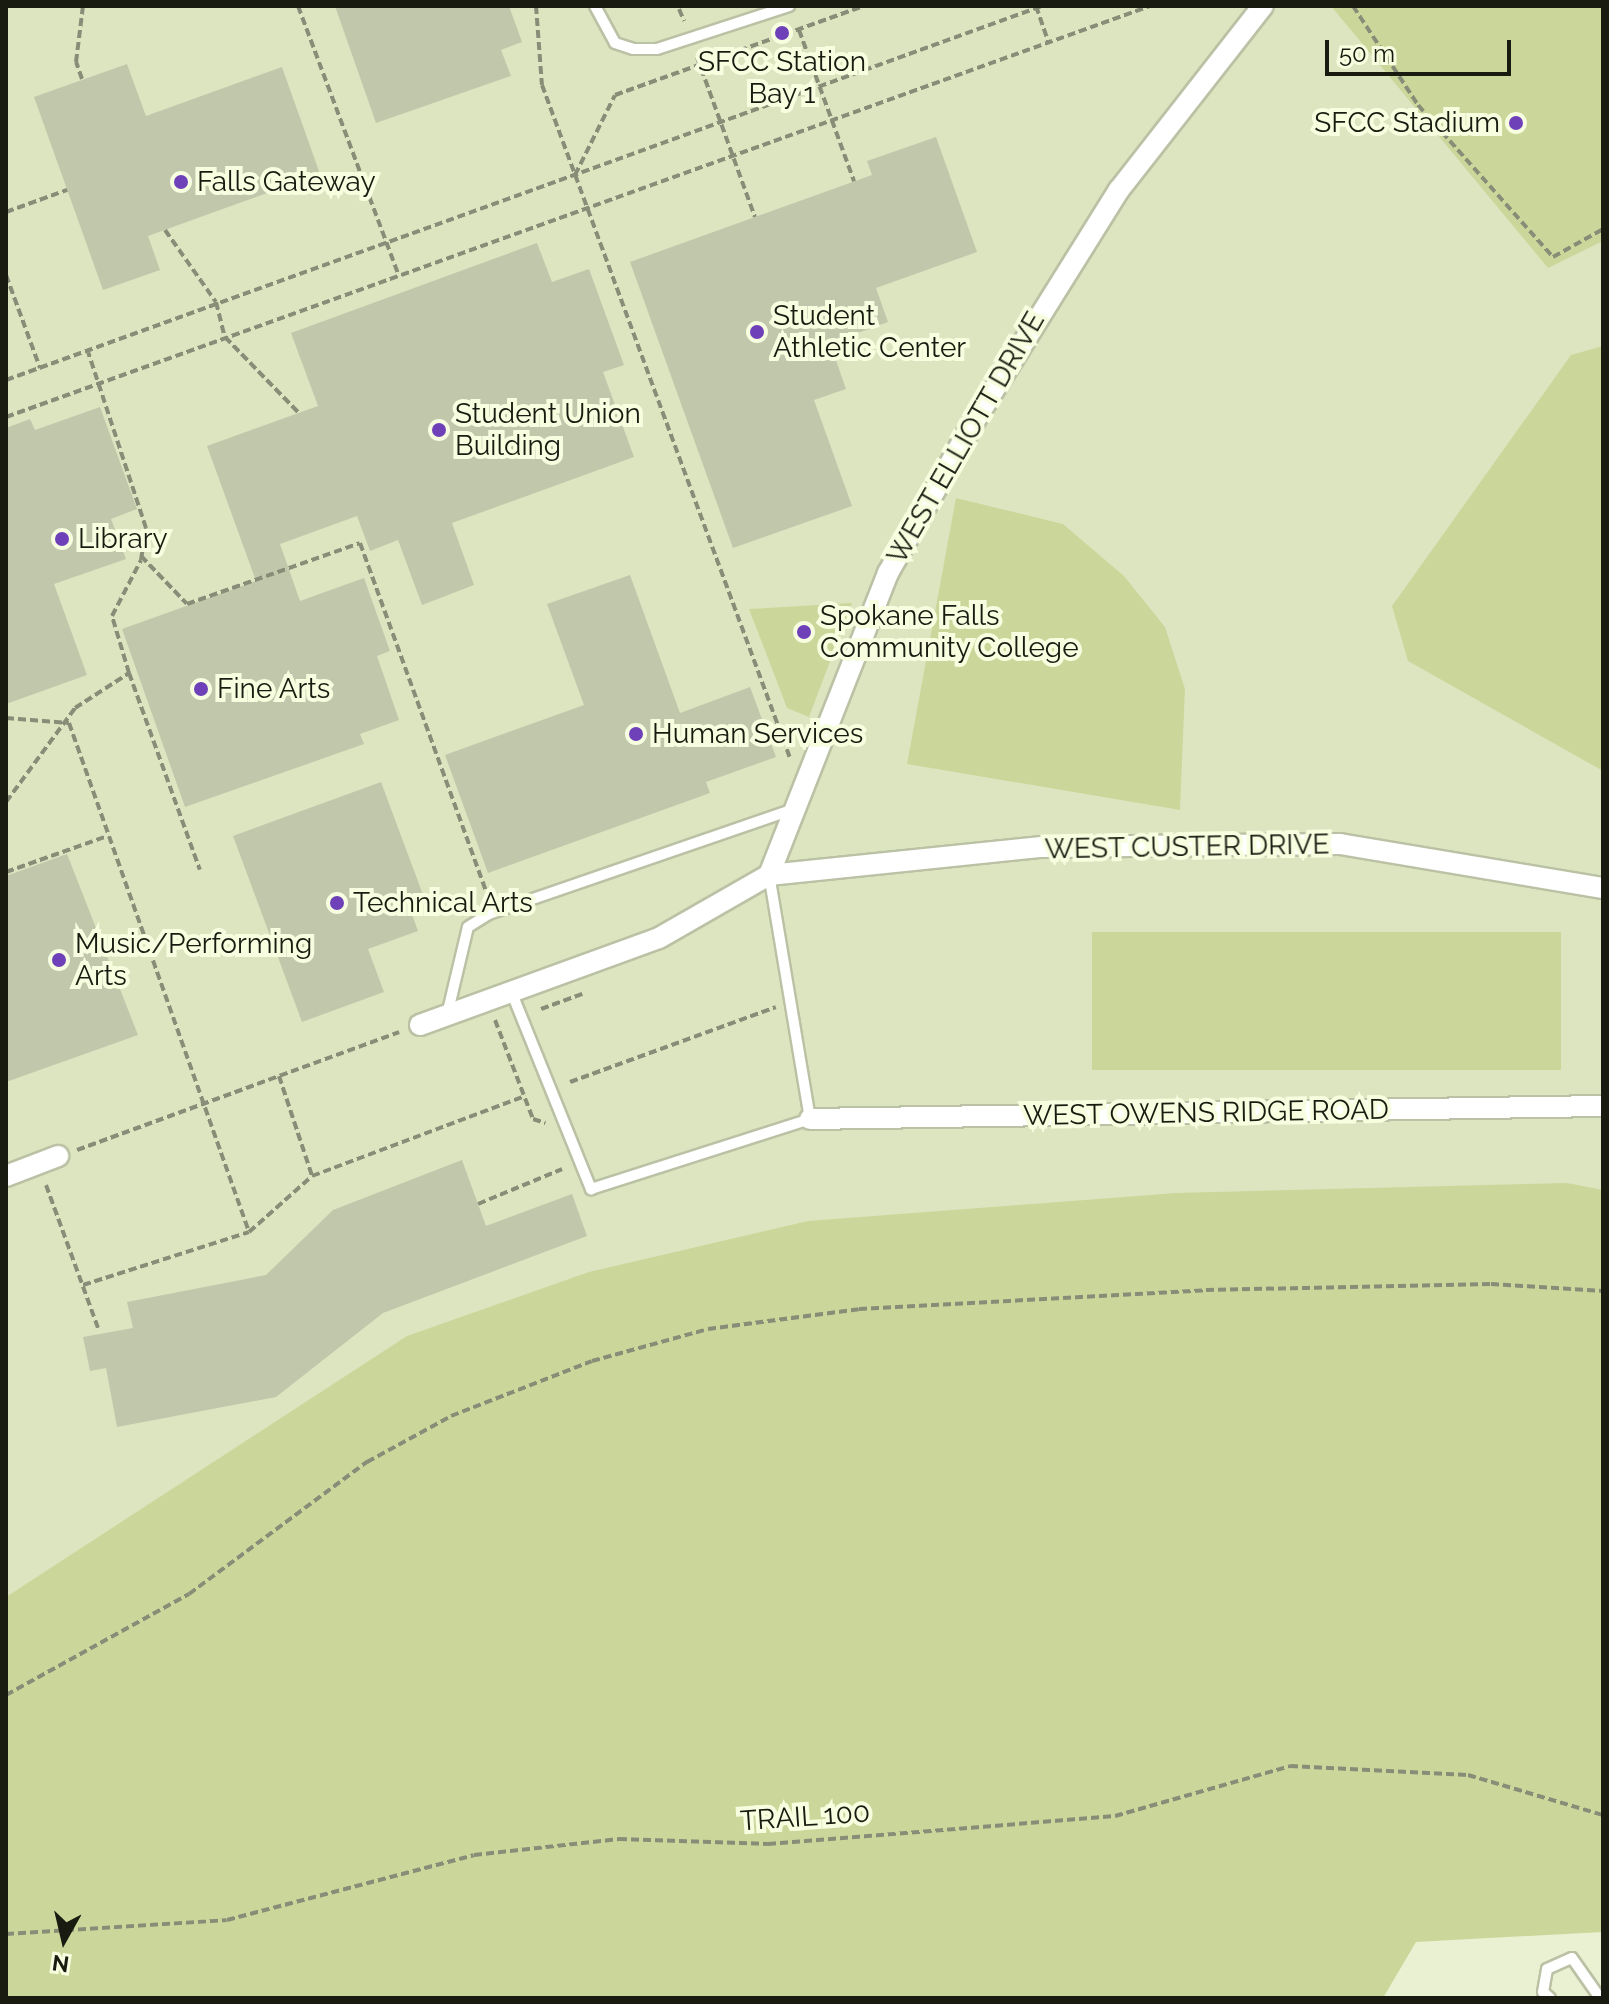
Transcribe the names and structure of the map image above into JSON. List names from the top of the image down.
{
  "streets": {
    "street": ["WEST ELLIOTT DRIVE", "WEST CUSTER DRIVE", "WEST OWENS RIDGE ROAD"],
    "path": ["TRAIL 100"]
  },
  "crossings": [
    ["WEST ELLIOTT DRIVE", "WEST CUSTER DRIVE"]
  ],
  "places": [
    "SFCC Station Bay 1",
    "SFCC Stadium",
    "Falls Gateway",
    "Student Athletic Center",
    "Student Union Building",
    "Library",
    "Spokane Falls Community College",
    "Fine Arts",
    "Human Services",
    "Technical Arts",
    "Music/Performing Arts"
  ],
  "scale_bar": "50 m",
  "north": "bottom"
}
